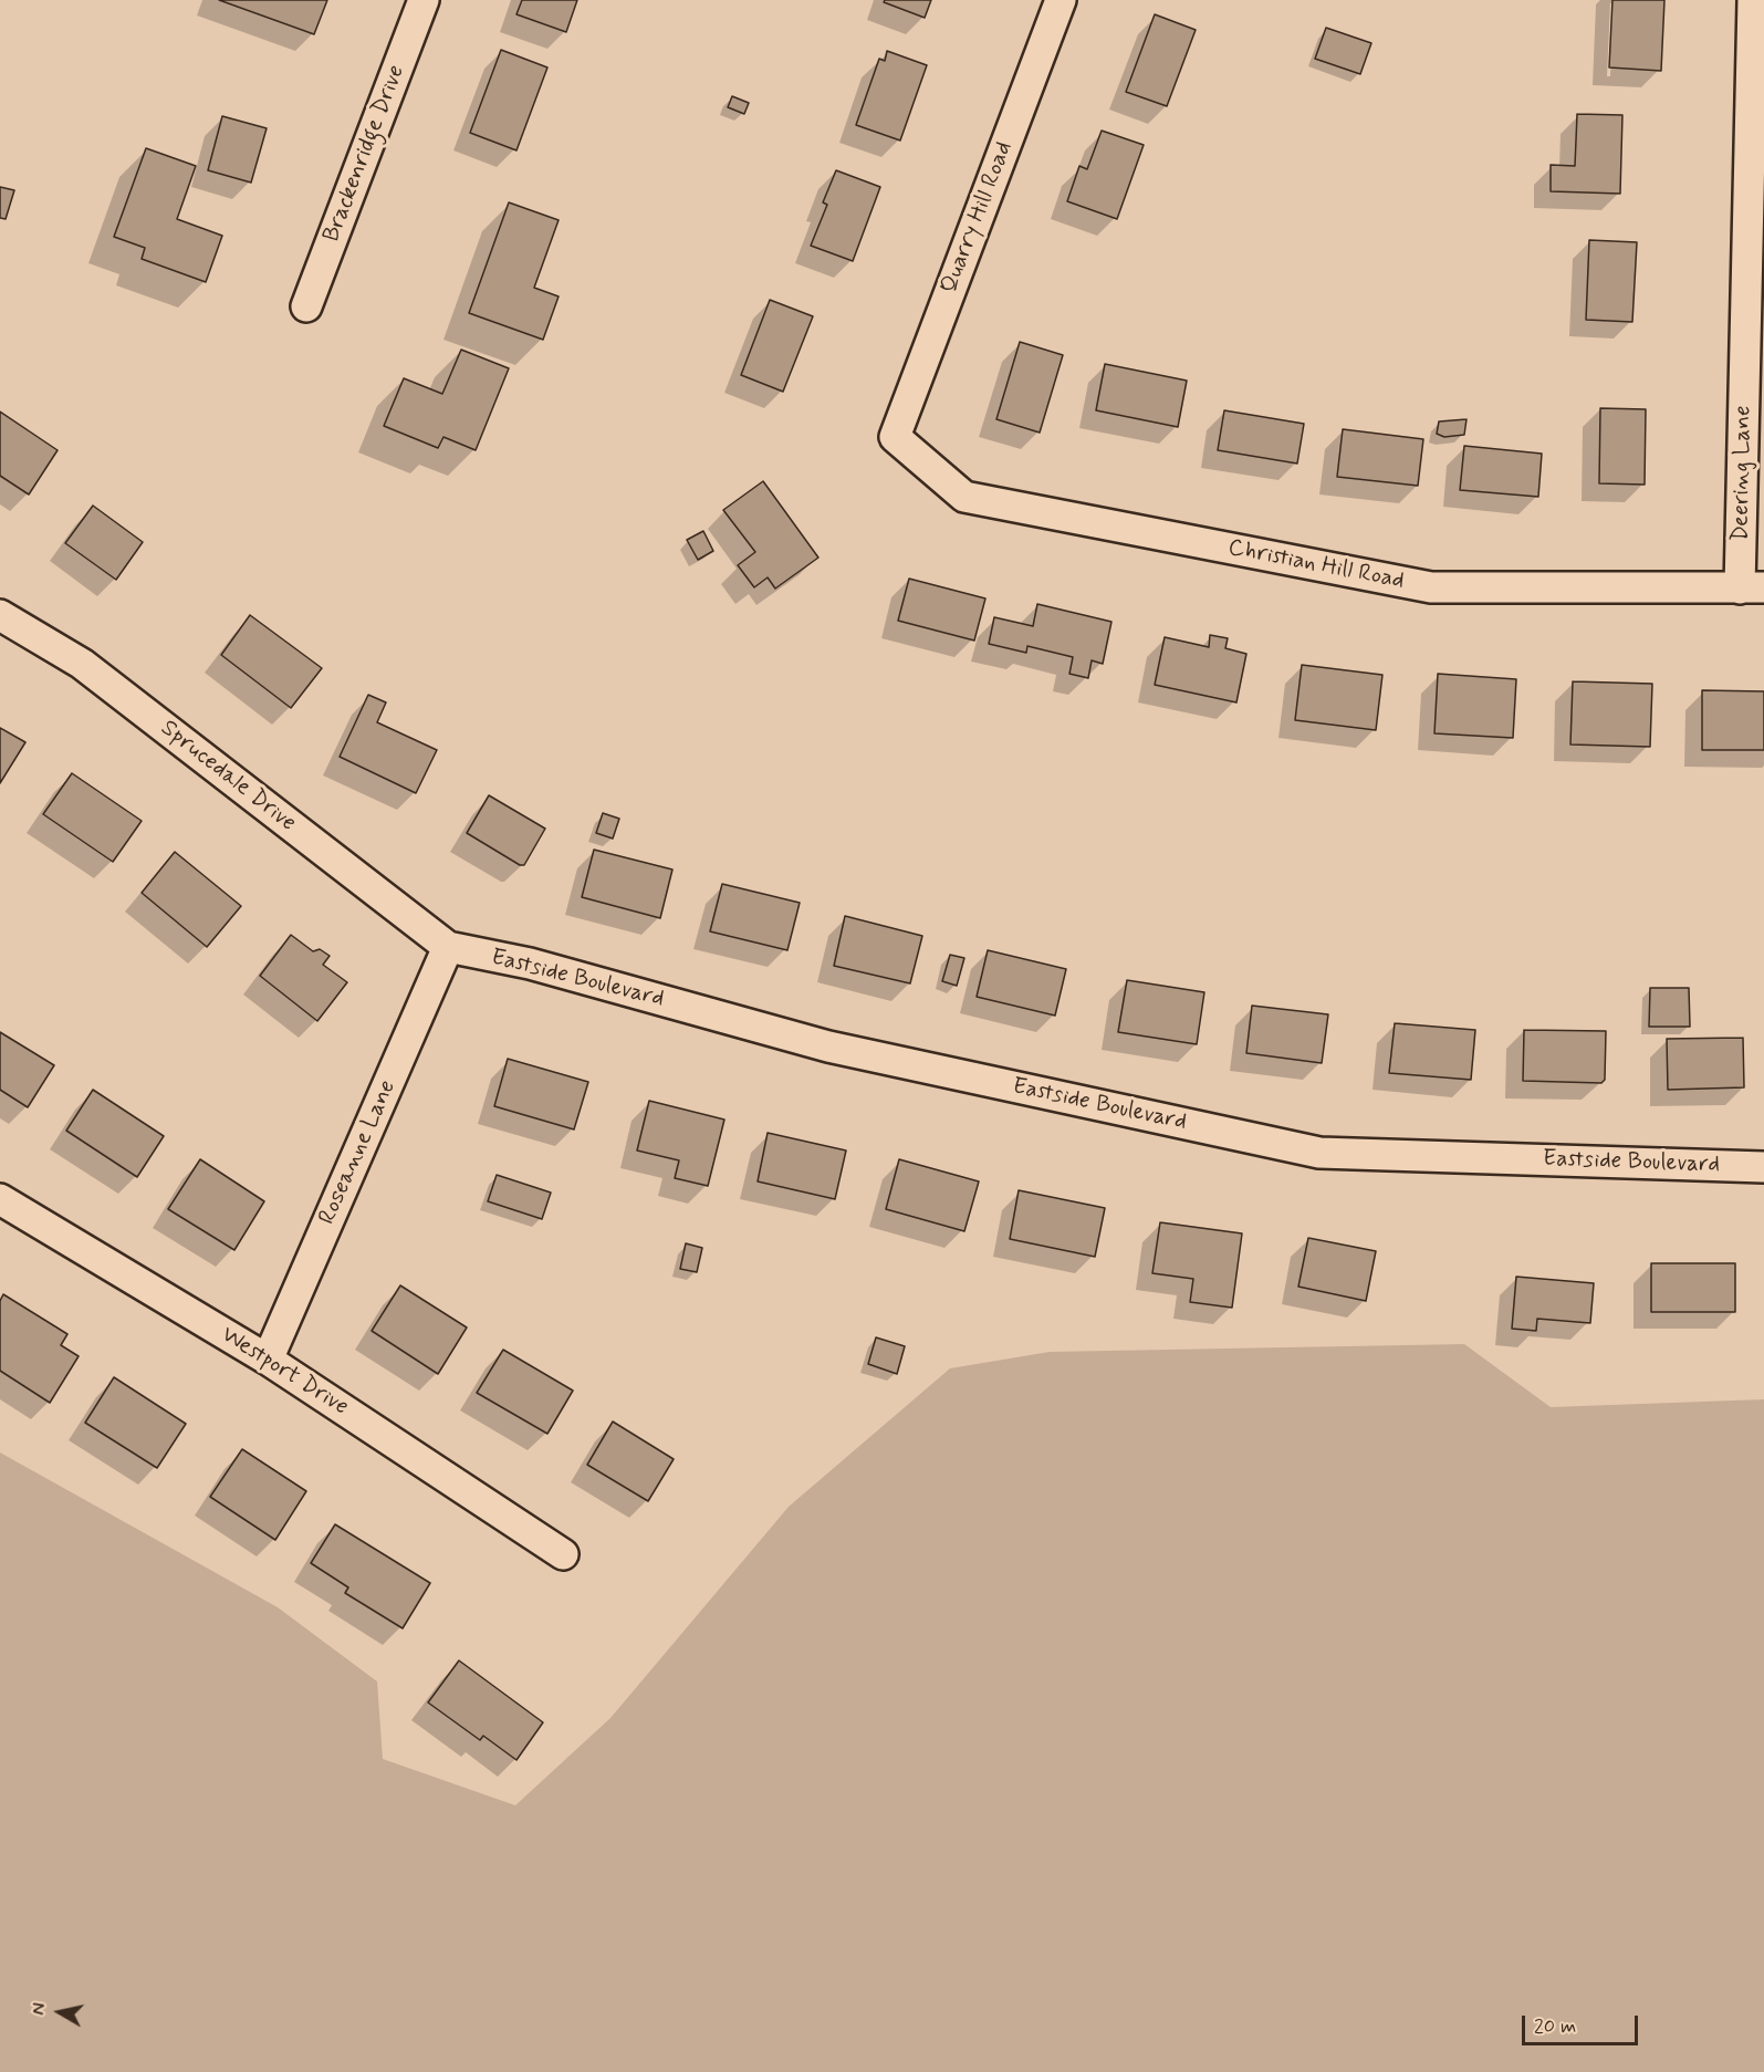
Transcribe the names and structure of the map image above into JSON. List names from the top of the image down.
{
  "streets": {
    "street": [
      "Brackenridge Drive",
      "Quarry Hill Road",
      "Deering Lane",
      "Christian Hill Road",
      "Sprucedale Drive",
      "Eastside Boulevard",
      "Roseanne Lane",
      "Westport Drive"
    ]
  },
  "crossings": [
    ["Quarry Hill Road", "Christian Hill Road"],
    ["Deering Lane", "Christian Hill Road"],
    ["Sprucedale Drive", "Eastside Boulevard"],
    ["Sprucedale Drive", "Roseanne Lane"],
    ["Eastside Boulevard", "Roseanne Lane"],
    ["Roseanne Lane", "Westport Drive"]
  ],
  "scale_bar": "20 m",
  "north": "left"
}
